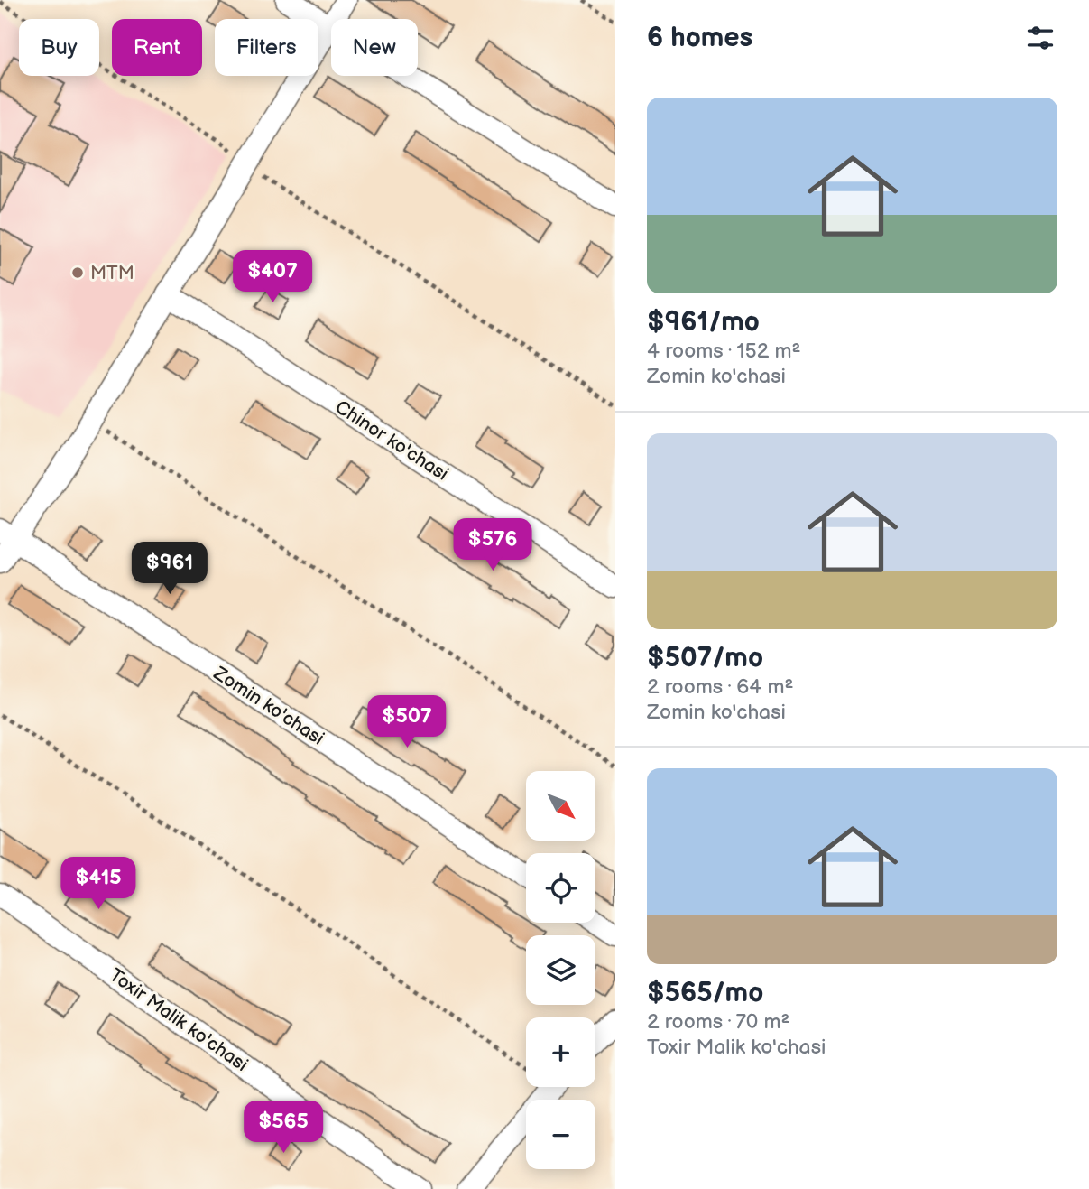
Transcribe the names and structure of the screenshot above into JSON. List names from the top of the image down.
{
  "streets": {
    "street": ["Chinor ko'chasi", "Zomin ko'chasi", "Toxir Malik ko'chasi"]
  },
  "places": ["MTM"],
  "north": "bottom right",
  "page": {
    "heading": "6 homes",
    "chip": [
      "Buy",
      "Rent",
      "Filters",
      "New"
    ],
    "list": [
      {
        "name": "$961/mo",
        "note": "4 rooms · 152 m² · Zomin ko'chasi"
      },
      {
        "name": "$507/mo",
        "note": "2 rooms · 64 m² · Zomin ko'chasi"
      },
      {
        "name": "$565/mo",
        "note": "2 rooms · 70 m² · Toxir Malik ko'chasi"
      }
    ],
    "price": [
      "$407",
      "$576",
      "$961",
      "$507",
      "$415",
      "$565"
    ],
    "map_buttons": ["+", "−"]
  }
}
